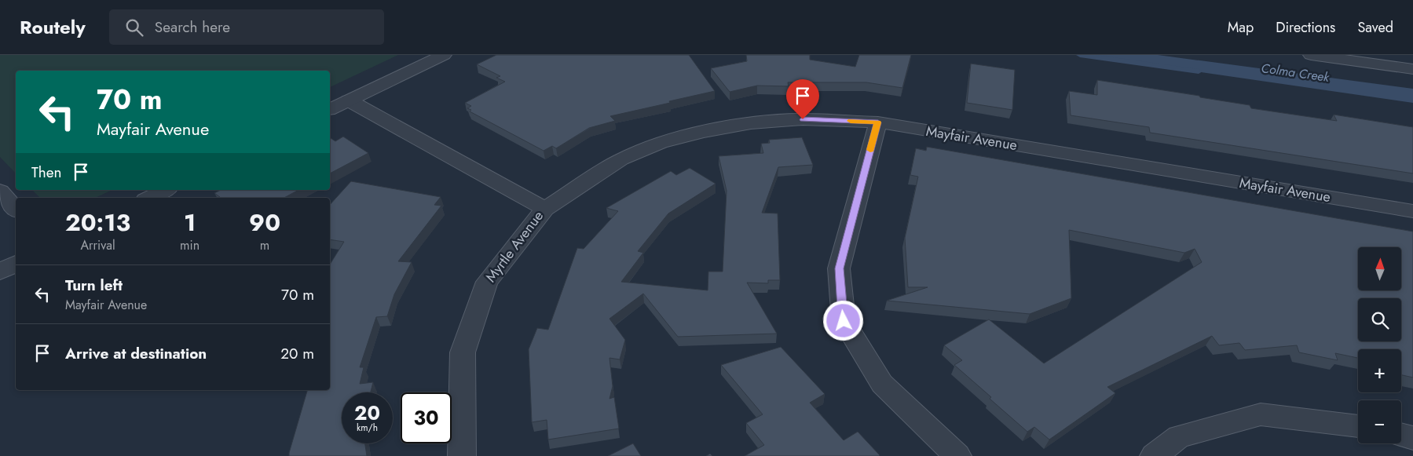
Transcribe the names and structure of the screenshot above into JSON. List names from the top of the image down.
{
  "streets": {
    "street": ["Mayfair Avenue", "Myrtle Avenue"]
  },
  "crossings": [
    ["Mayfair Avenue", "Myrtle Avenue"]
  ],
  "water": ["Colma Creek"],
  "north": "top",
  "page": {
    "header": "Routely",
    "search": "Search here",
    "nav": ["Map", "Directions", "Saved"],
    "turn": ["70 m", "Mayfair Avenue"],
    "then": "Then",
    "eta": [
      "20:13",
      "Arrival",
      "1",
      "min",
      "90",
      "m"
    ],
    "map_buttons": ["+", "−"],
    "list": [
      {
        "name": "Turn left",
        "note": "Mayfair Avenue",
        "value": "70 m"
      },
      {
        "name": "Arrive at destination",
        "value": "20 m"
      }
    ],
    "speed": "20 km/h",
    "limit": "30"
  }
}
